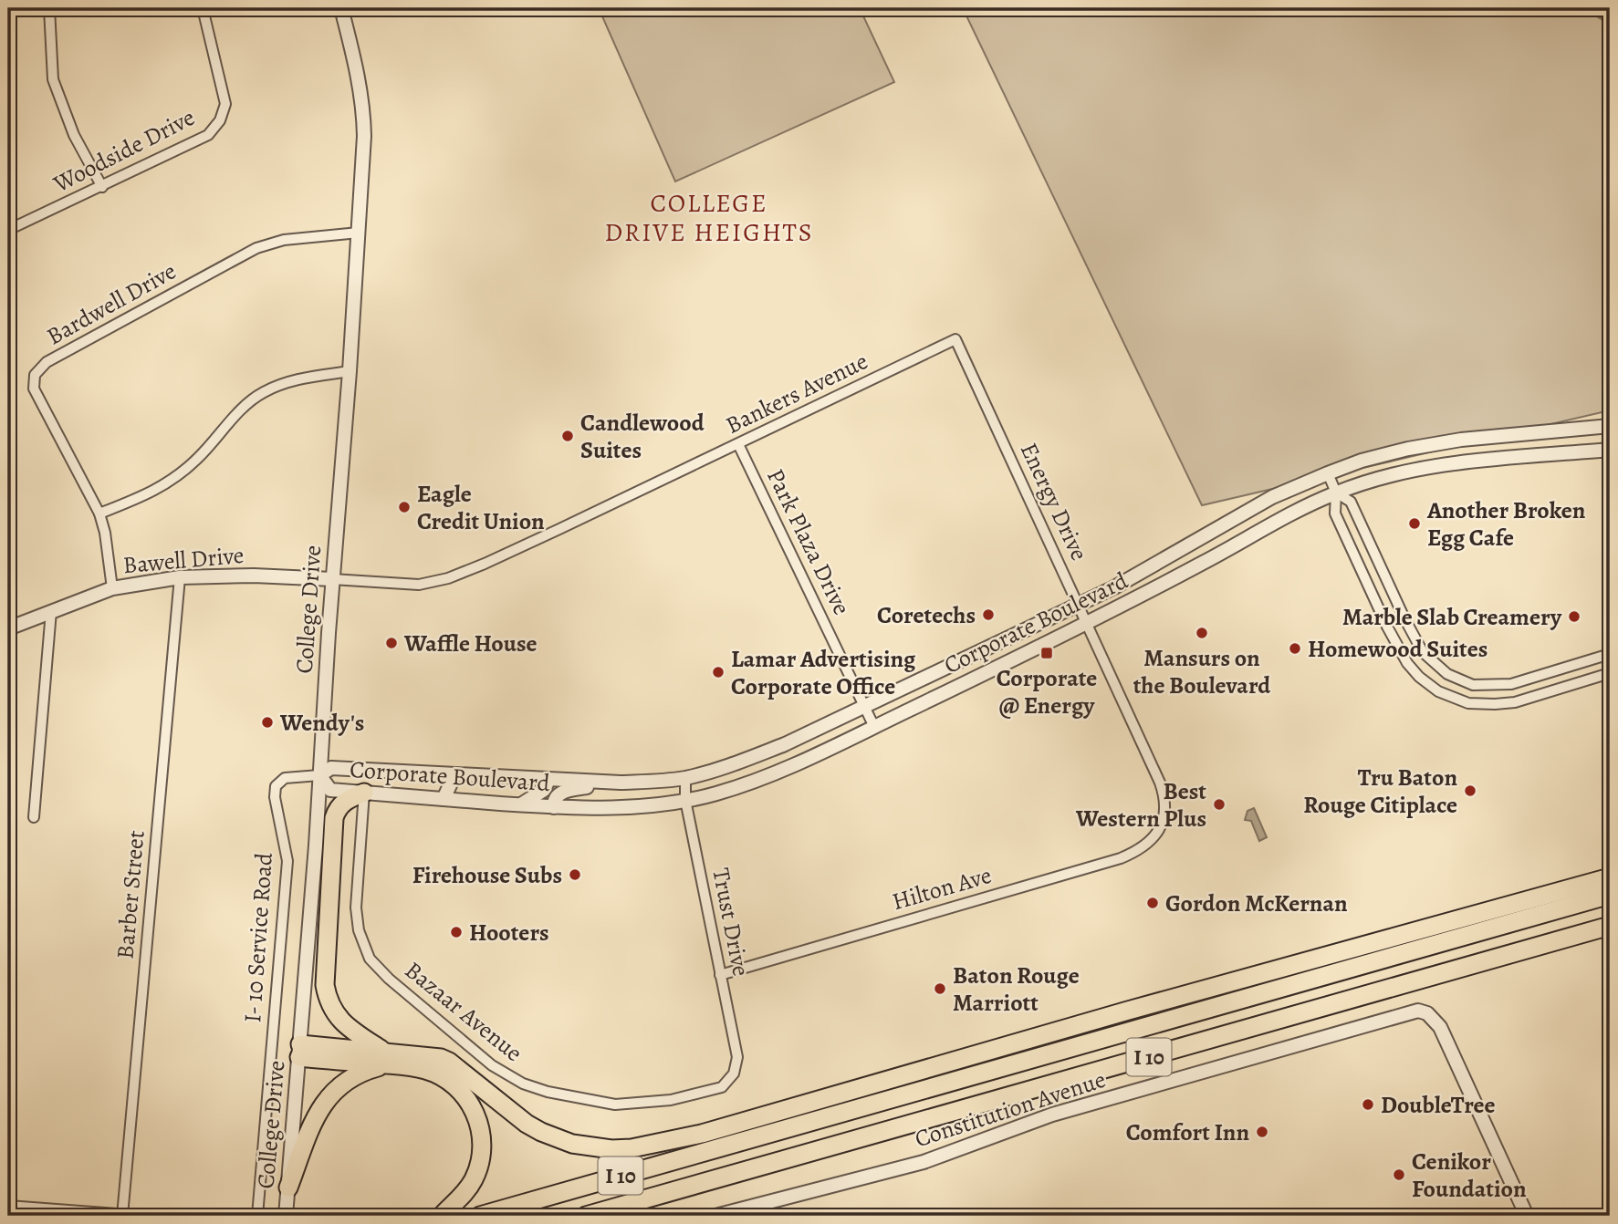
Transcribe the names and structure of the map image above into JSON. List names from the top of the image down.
{
  "streets": {
    "highway": ["I 10"],
    "street": [
      "Woodside Drive",
      "Bardwell Drive",
      "Bankers Avenue",
      "Energy Drive",
      "Park Plaza Drive",
      "Bawell Drive",
      "College Drive",
      "Corporate Boulevard",
      "Hilton Ave",
      "Barber Street",
      "Trust Drive",
      "I- 10 Service Road",
      "Bazaar Avenue",
      "Constitution Avenue"
    ]
  },
  "crossings": [
    ["Bardwell Drive", "Bawell Drive"],
    ["Bardwell Drive", "College Drive"],
    ["Bankers Avenue", "Energy Drive"],
    ["Bankers Avenue", "Park Plaza Drive"],
    ["Bankers Avenue", "Bawell Drive"],
    ["Bankers Avenue", "College Drive"],
    ["Energy Drive", "Corporate Boulevard"],
    ["Energy Drive", "Hilton Ave"],
    ["Park Plaza Drive", "Corporate Boulevard"],
    ["Bawell Drive", "College Drive"],
    ["Bawell Drive", "Barber Street"],
    ["College Drive", "Corporate Boulevard"],
    ["College Drive", "I- 10 Service Road"],
    ["Corporate Boulevard", "Trust Drive"],
    ["Corporate Boulevard", "I- 10 Service Road"],
    ["Corporate Boulevard", "Bazaar Avenue"],
    ["Hilton Ave", "Trust Drive"],
    ["Trust Drive", "Bazaar Avenue"]
  ],
  "districts": ["COLLEGE DRIVE HEIGHTS"],
  "places": {
    "other": [
      "Candlewood Suites",
      "Eagle Credit Union",
      "Another Broken Egg Cafe",
      "Coretechs",
      "Marble Slab Creamery",
      "Mansurs on the Boulevard",
      "Waffle House",
      "Homewood Suites",
      "Lamar Advertising Corporate Office",
      "Wendy's",
      "Tru Baton Rouge Citiplace",
      "Best Western Plus",
      "Firehouse Subs",
      "Gordon McKernan",
      "Hooters",
      "Baton Rouge Marriott",
      "DoubleTree",
      "Comfort Inn",
      "Cenikor Foundation"
    ],
    "transit": ["Corporate @ Energy"]
  }
}
